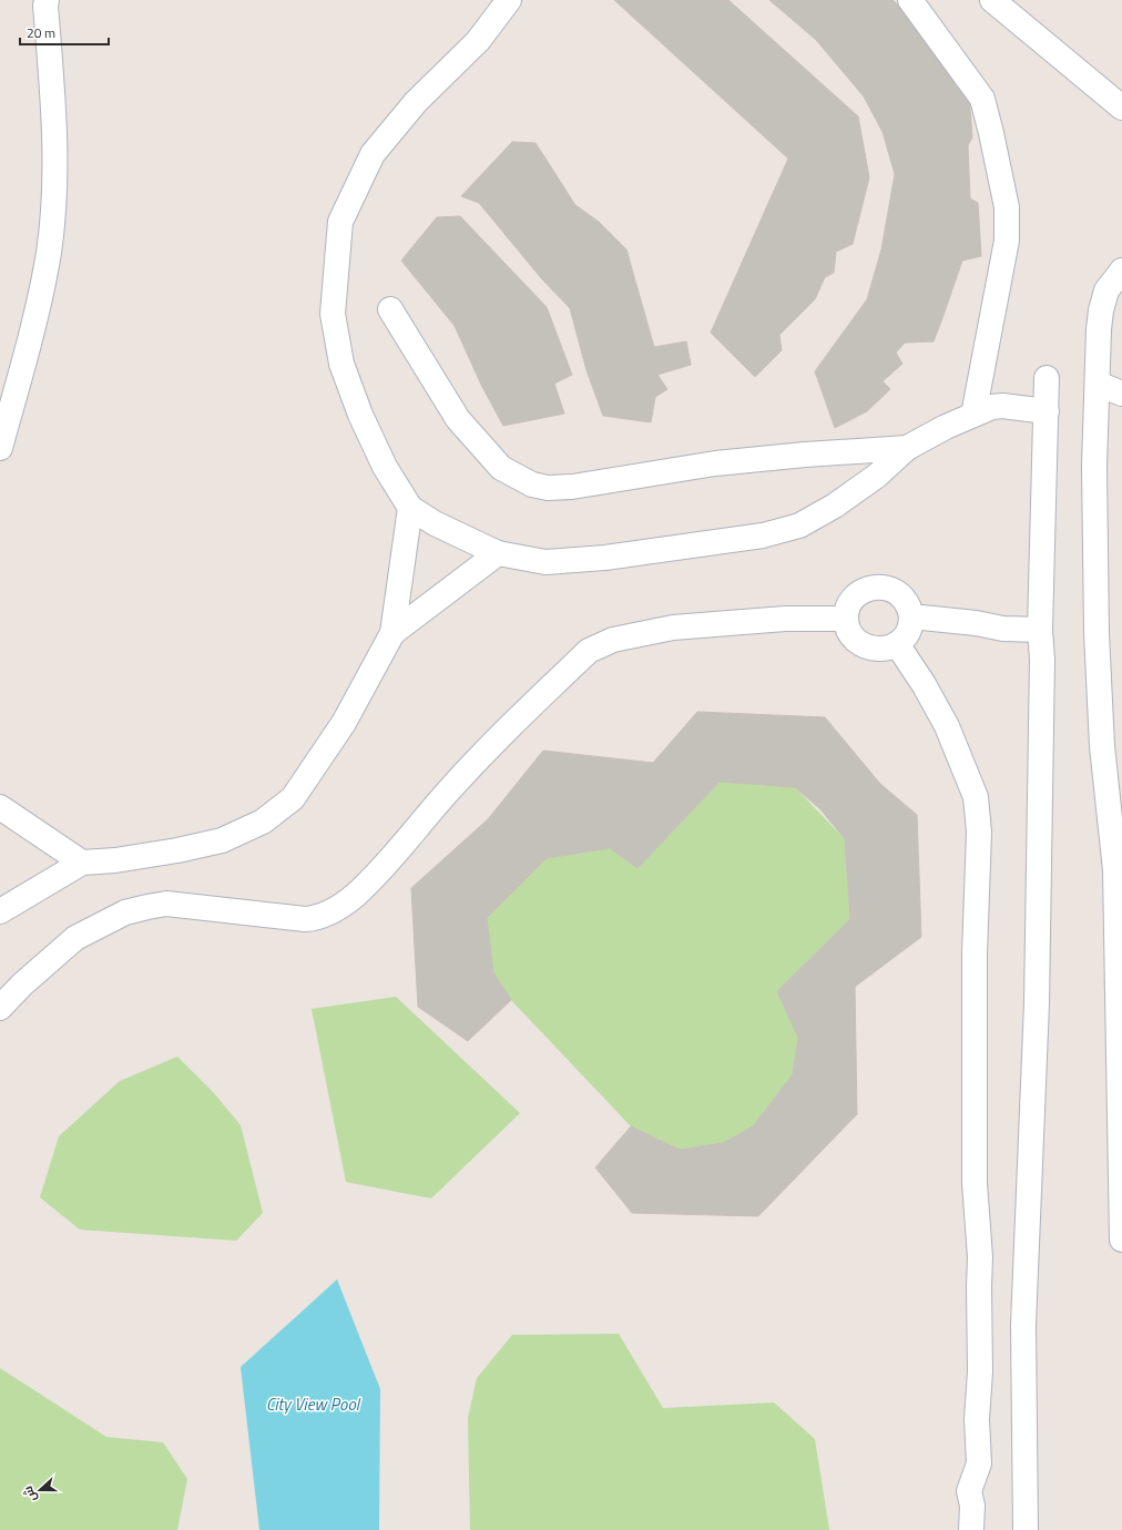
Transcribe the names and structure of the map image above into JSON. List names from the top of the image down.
{
  "water": ["City View Pool"],
  "scale_bar": "20 m",
  "north": "left"
}
